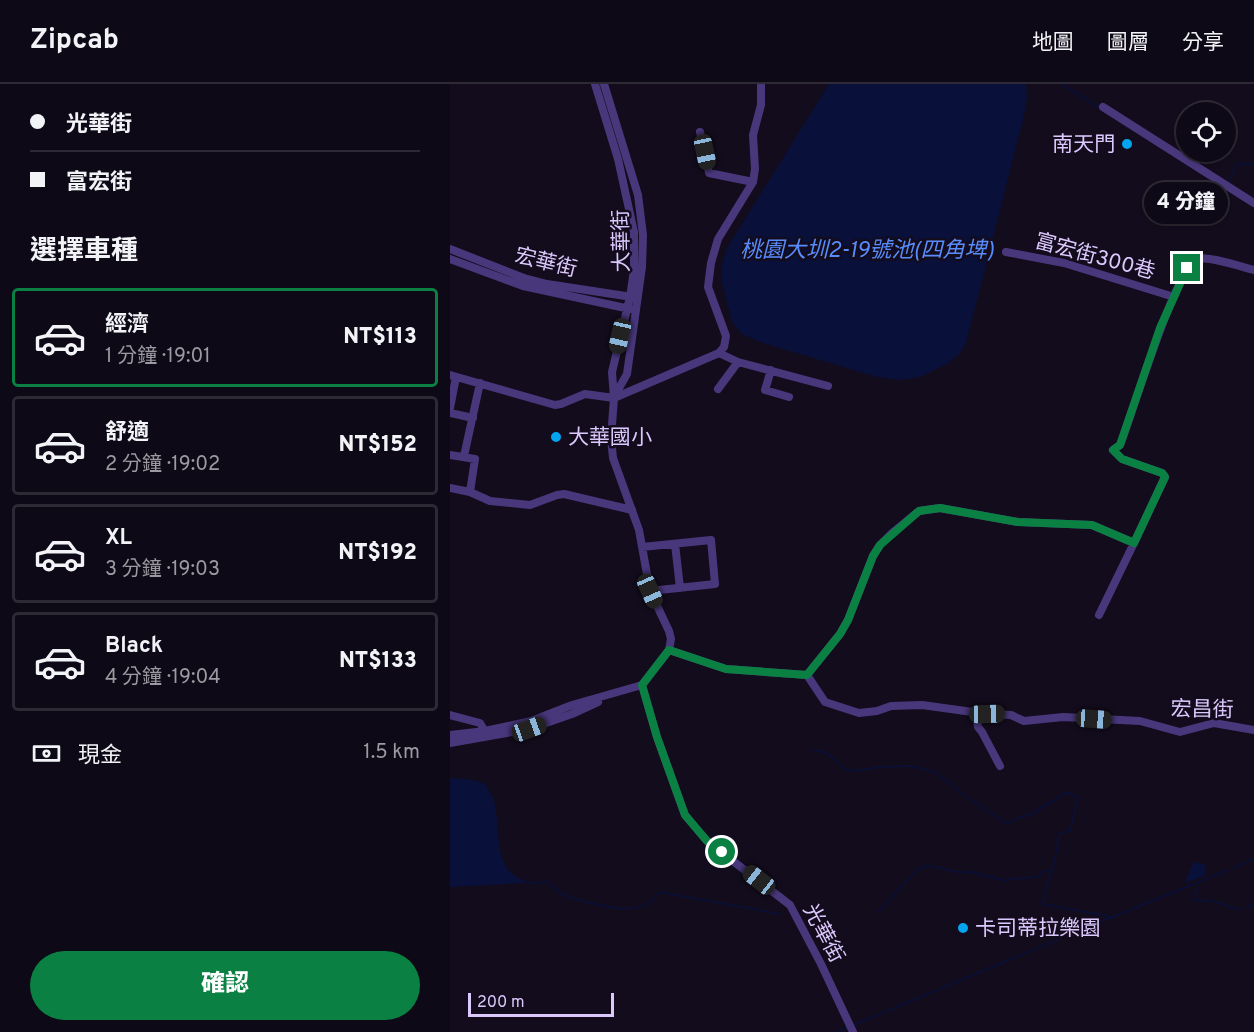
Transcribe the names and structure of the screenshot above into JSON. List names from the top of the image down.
{
  "streets": {
    "street": [
      "大華街",
      "富宏街300巷",
      "宏華街",
      "宏昌街",
      "光華街"
    ]
  },
  "crossings": [
    ["大華街", "宏華街"]
  ],
  "water": ["桃園大圳2-19號池(四角埤)"],
  "places": ["南天門", "大華國小", "卡司蒂拉樂園"],
  "scale_bar": "200 m",
  "page": {
    "header": "Zipcab",
    "nav": ["地圖", "圖層", "分享"],
    "banner": ["光華街", "富宏街"],
    "bubble": "4 分鐘",
    "heading": "選擇車種",
    "list": [
      {
        "name": "經濟",
        "note": "1 分鐘 · 19:01",
        "value": "NT$113"
      },
      {
        "name": "舒適",
        "note": "2 分鐘 · 19:02",
        "value": "NT$152"
      },
      {
        "name": "XL",
        "note": "3 分鐘 · 19:03",
        "value": "NT$192"
      },
      {
        "name": "Black",
        "note": "4 分鐘 · 19:04",
        "value": "NT$133"
      }
    ],
    "pay": ["現金", "1.5 km"],
    "buttons": "確認",
    "scale": "200 m"
  }
}
